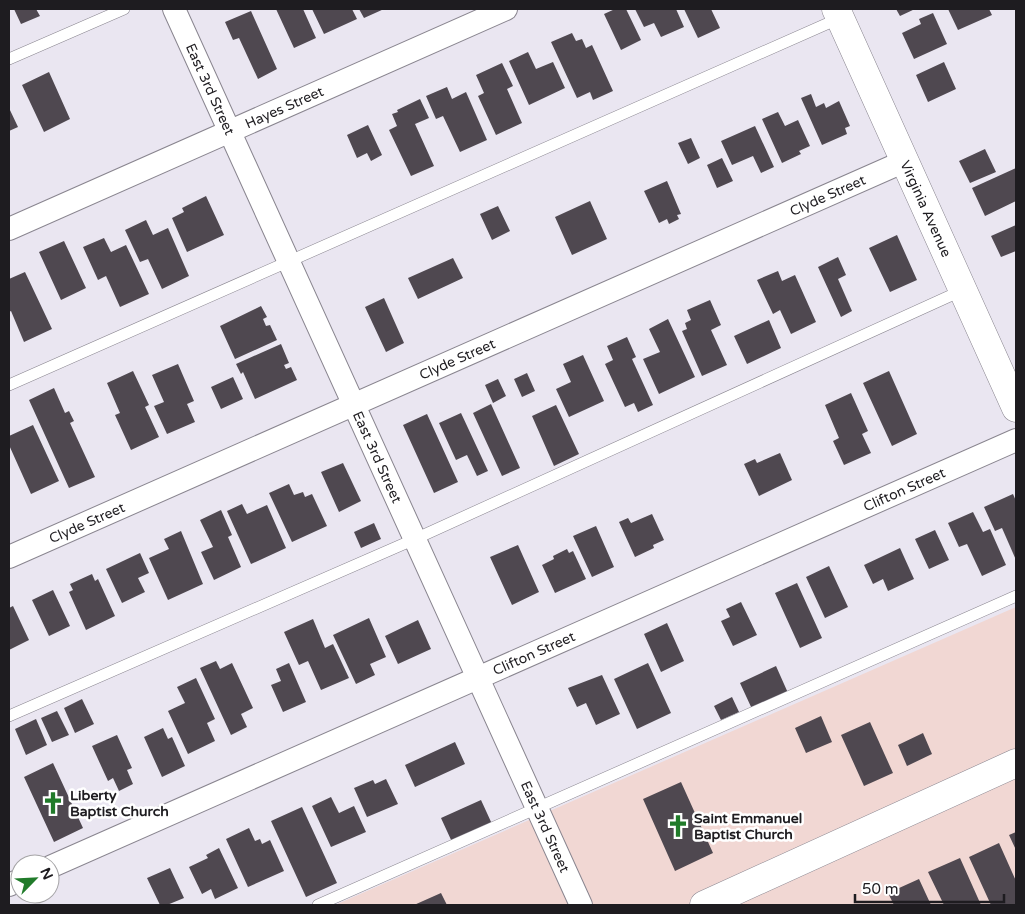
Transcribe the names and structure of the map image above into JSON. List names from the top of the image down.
{
  "streets": {
    "street": [
      "East 3rd Street",
      "Hayes Street",
      "Clyde Street",
      "Virginia Avenue",
      "Clifton Street"
    ]
  },
  "crossings": [
    ["East 3rd Street", "Hayes Street"],
    ["East 3rd Street", "Clyde Street"],
    ["East 3rd Street", "Clifton Street"],
    ["Clyde Street", "Virginia Avenue"]
  ],
  "places": {
    "church": ["Liberty Baptist Church", "Saint Emmanuel Baptist Church"]
  },
  "scale_bar": "50 m",
  "north": "top right"
}
